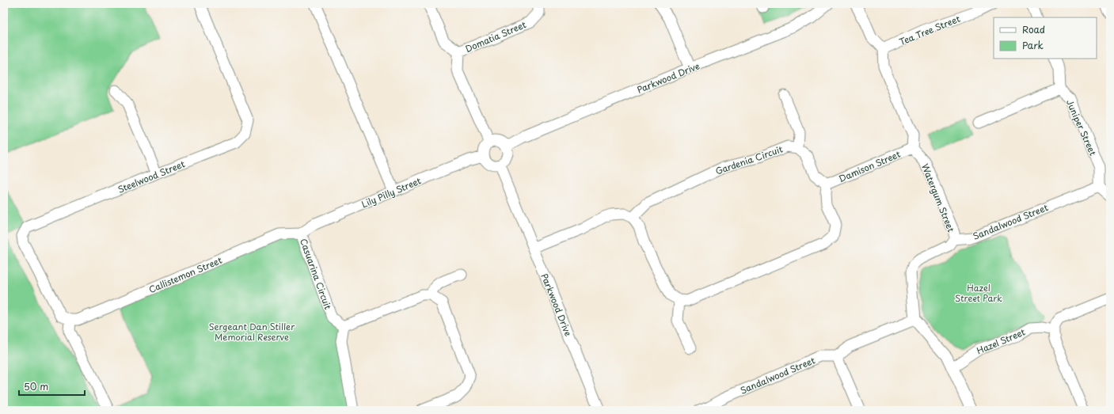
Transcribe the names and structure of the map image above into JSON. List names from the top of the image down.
{
  "streets": {
    "street": [
      "Tea Tree Street",
      "Domatia Street",
      "Parkwood Drive",
      "Juniper Street",
      "Gardenia Circuit",
      "Damison Street",
      "Steelwood Street",
      "Lily Pilly Street",
      "Watergum Street",
      "Sandalwood Street",
      "Casuarina Circuit",
      "Callistemon Street",
      "Hazel Street"
    ]
  },
  "crossings": [
    ["Parkwood Drive", "Lily Pilly Street"],
    ["Juniper Street", "Sandalwood Street"],
    ["Damison Street", "Watergum Street"],
    ["Steelwood Street", "Callistemon Street"],
    ["Lily Pilly Street", "Casuarina Circuit"],
    ["Lily Pilly Street", "Callistemon Street"],
    ["Watergum Street", "Sandalwood Street"],
    ["Casuarina Circuit", "Callistemon Street"]
  ],
  "parks": ["Hazel Street Park", "Sergeant Dan Stiller Memorial Reserve"],
  "legend": ["Road", "Park"],
  "scale_bar": "50 m"
}
